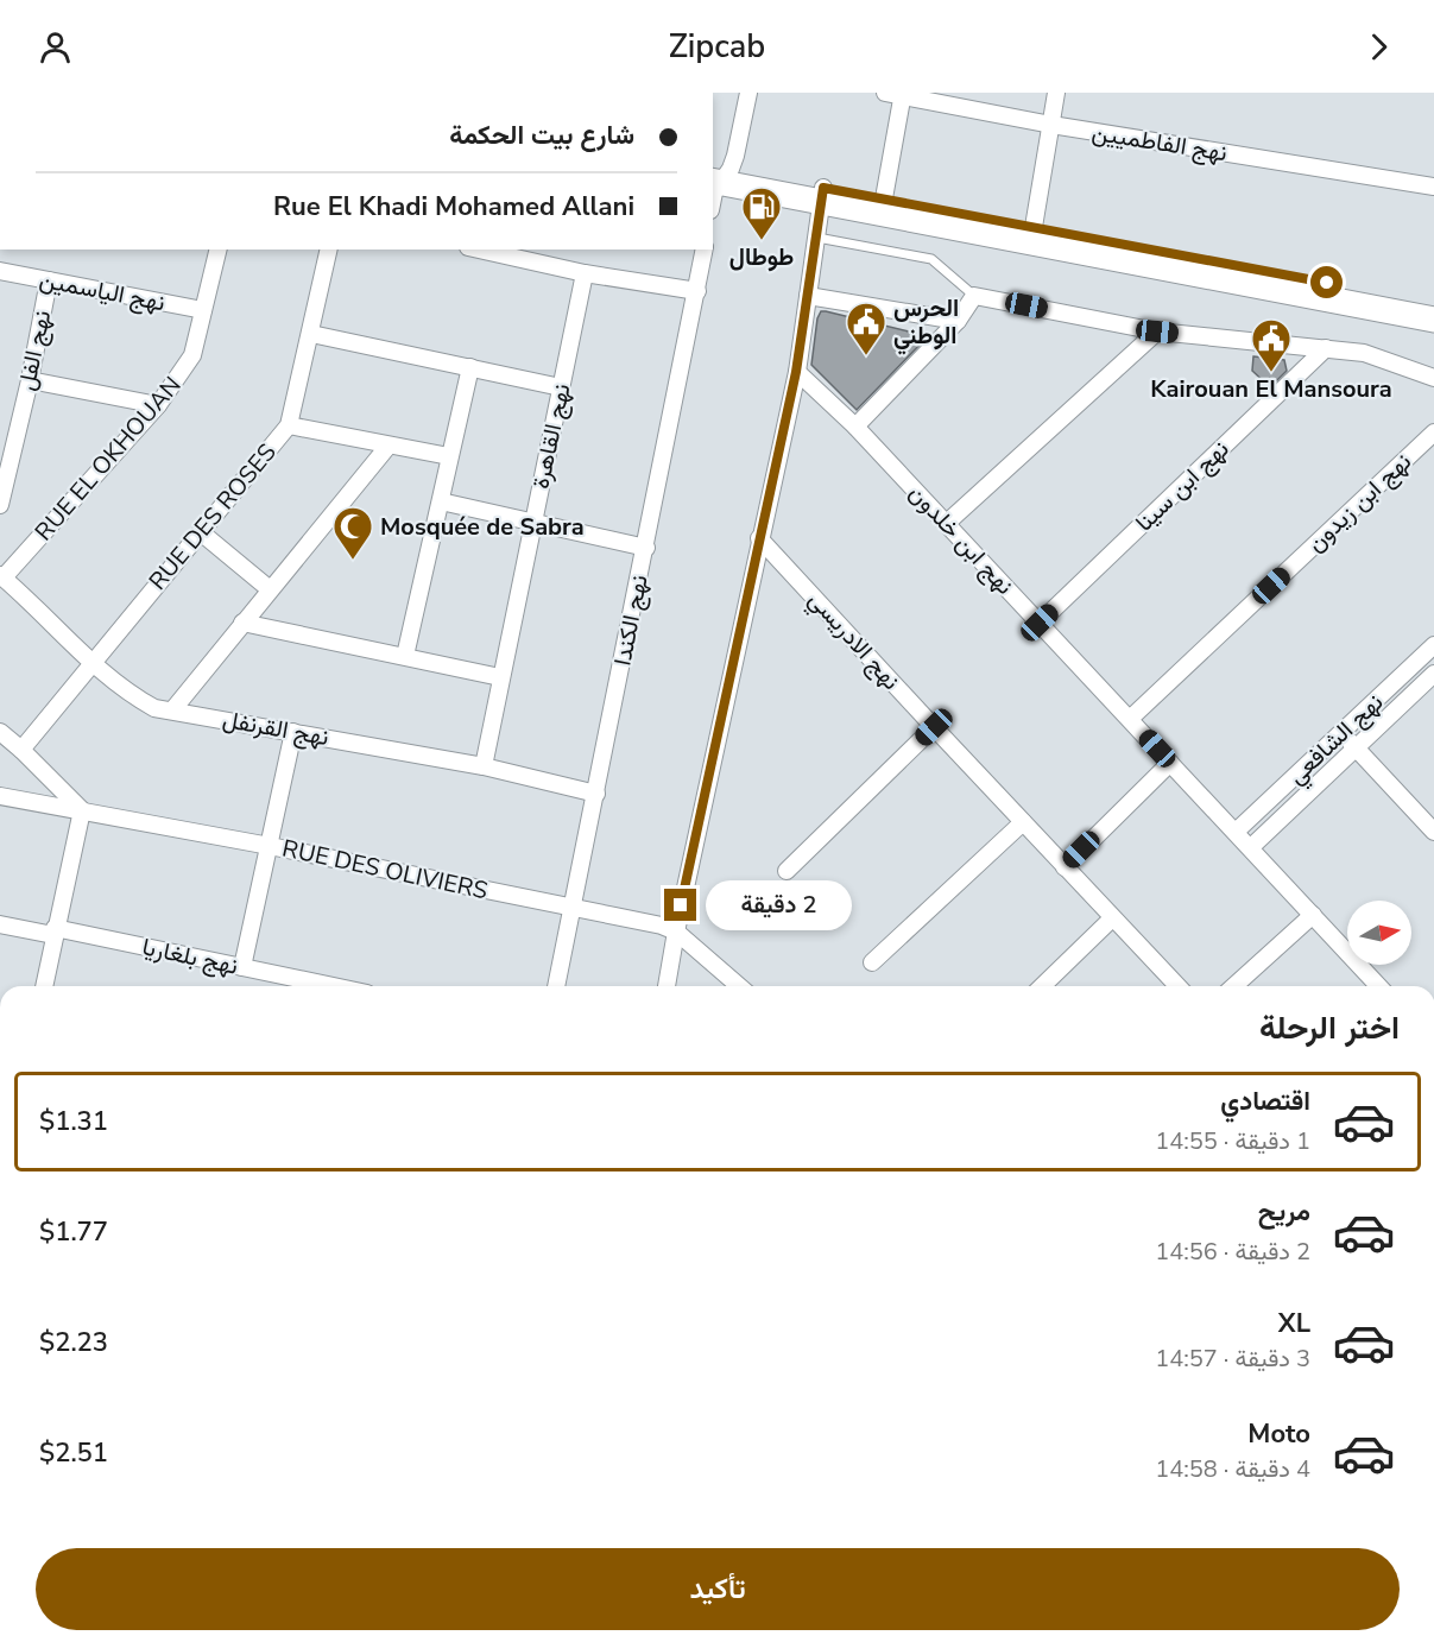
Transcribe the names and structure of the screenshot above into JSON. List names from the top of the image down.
{
  "streets": {
    "street": [
      "نهج الفاطميين",
      "نهج الياسمين",
      "نهج الفل",
      "نهج القاهرة",
      "RUE EL OKHOUAN",
      "نهج ابن سينا",
      "نهج ابن زيدون",
      "RUE DES ROSES",
      "نهج ابن خلدون",
      "نهج الكندا",
      "نهج الادريسي",
      "نهج القرنفل",
      "نهج الشافعي",
      "RUE DES OLIVIERS",
      "نهج بلغاريا"
    ]
  },
  "crossings": [
    ["نهج الياسمين", "نهج الفل"],
    ["نهج الياسمين", "RUE EL OKHOUAN"],
    ["نهج القاهرة", "نهج القرنفل"],
    ["RUE EL OKHOUAN", "نهج القرنفل"],
    ["نهج ابن سينا", "نهج ابن خلدون"],
    ["نهج ابن زيدون", "نهج ابن خلدون"],
    ["RUE DES ROSES", "نهج القرنفل"],
    ["نهج ابن خلدون", "نهج الشافعي"],
    ["نهج الكندا", "نهج القرنفل"],
    ["نهج الكندا", "RUE DES OLIVIERS"]
  ],
  "places": {
    "fuel station": ["طوطال"],
    "public building": ["الحرس الوطني", "Kairouan El Mansoura"],
    "mosque": ["Mosquée de Sabra"]
  },
  "north": "right",
  "page": {
    "header": "Zipcab",
    "banner": ["شارع بيت الحكمة", "Rue El Khadi Mohamed Allani"],
    "bubble": "2 دقيقة",
    "heading": "اختر الرحلة",
    "list": [
      {
        "name": "اقتصادي",
        "note": "1 دقيقة · 14:55",
        "value": "$1.31"
      },
      {
        "name": "مريح",
        "note": "2 دقيقة · 14:56",
        "value": "$1.77"
      },
      {
        "name": "XL",
        "note": "3 دقيقة · 14:57",
        "value": "$2.23"
      },
      {
        "name": "Moto",
        "note": "4 دقيقة · 14:58",
        "value": "$2.51"
      }
    ],
    "buttons": "تأكيد"
  }
}
